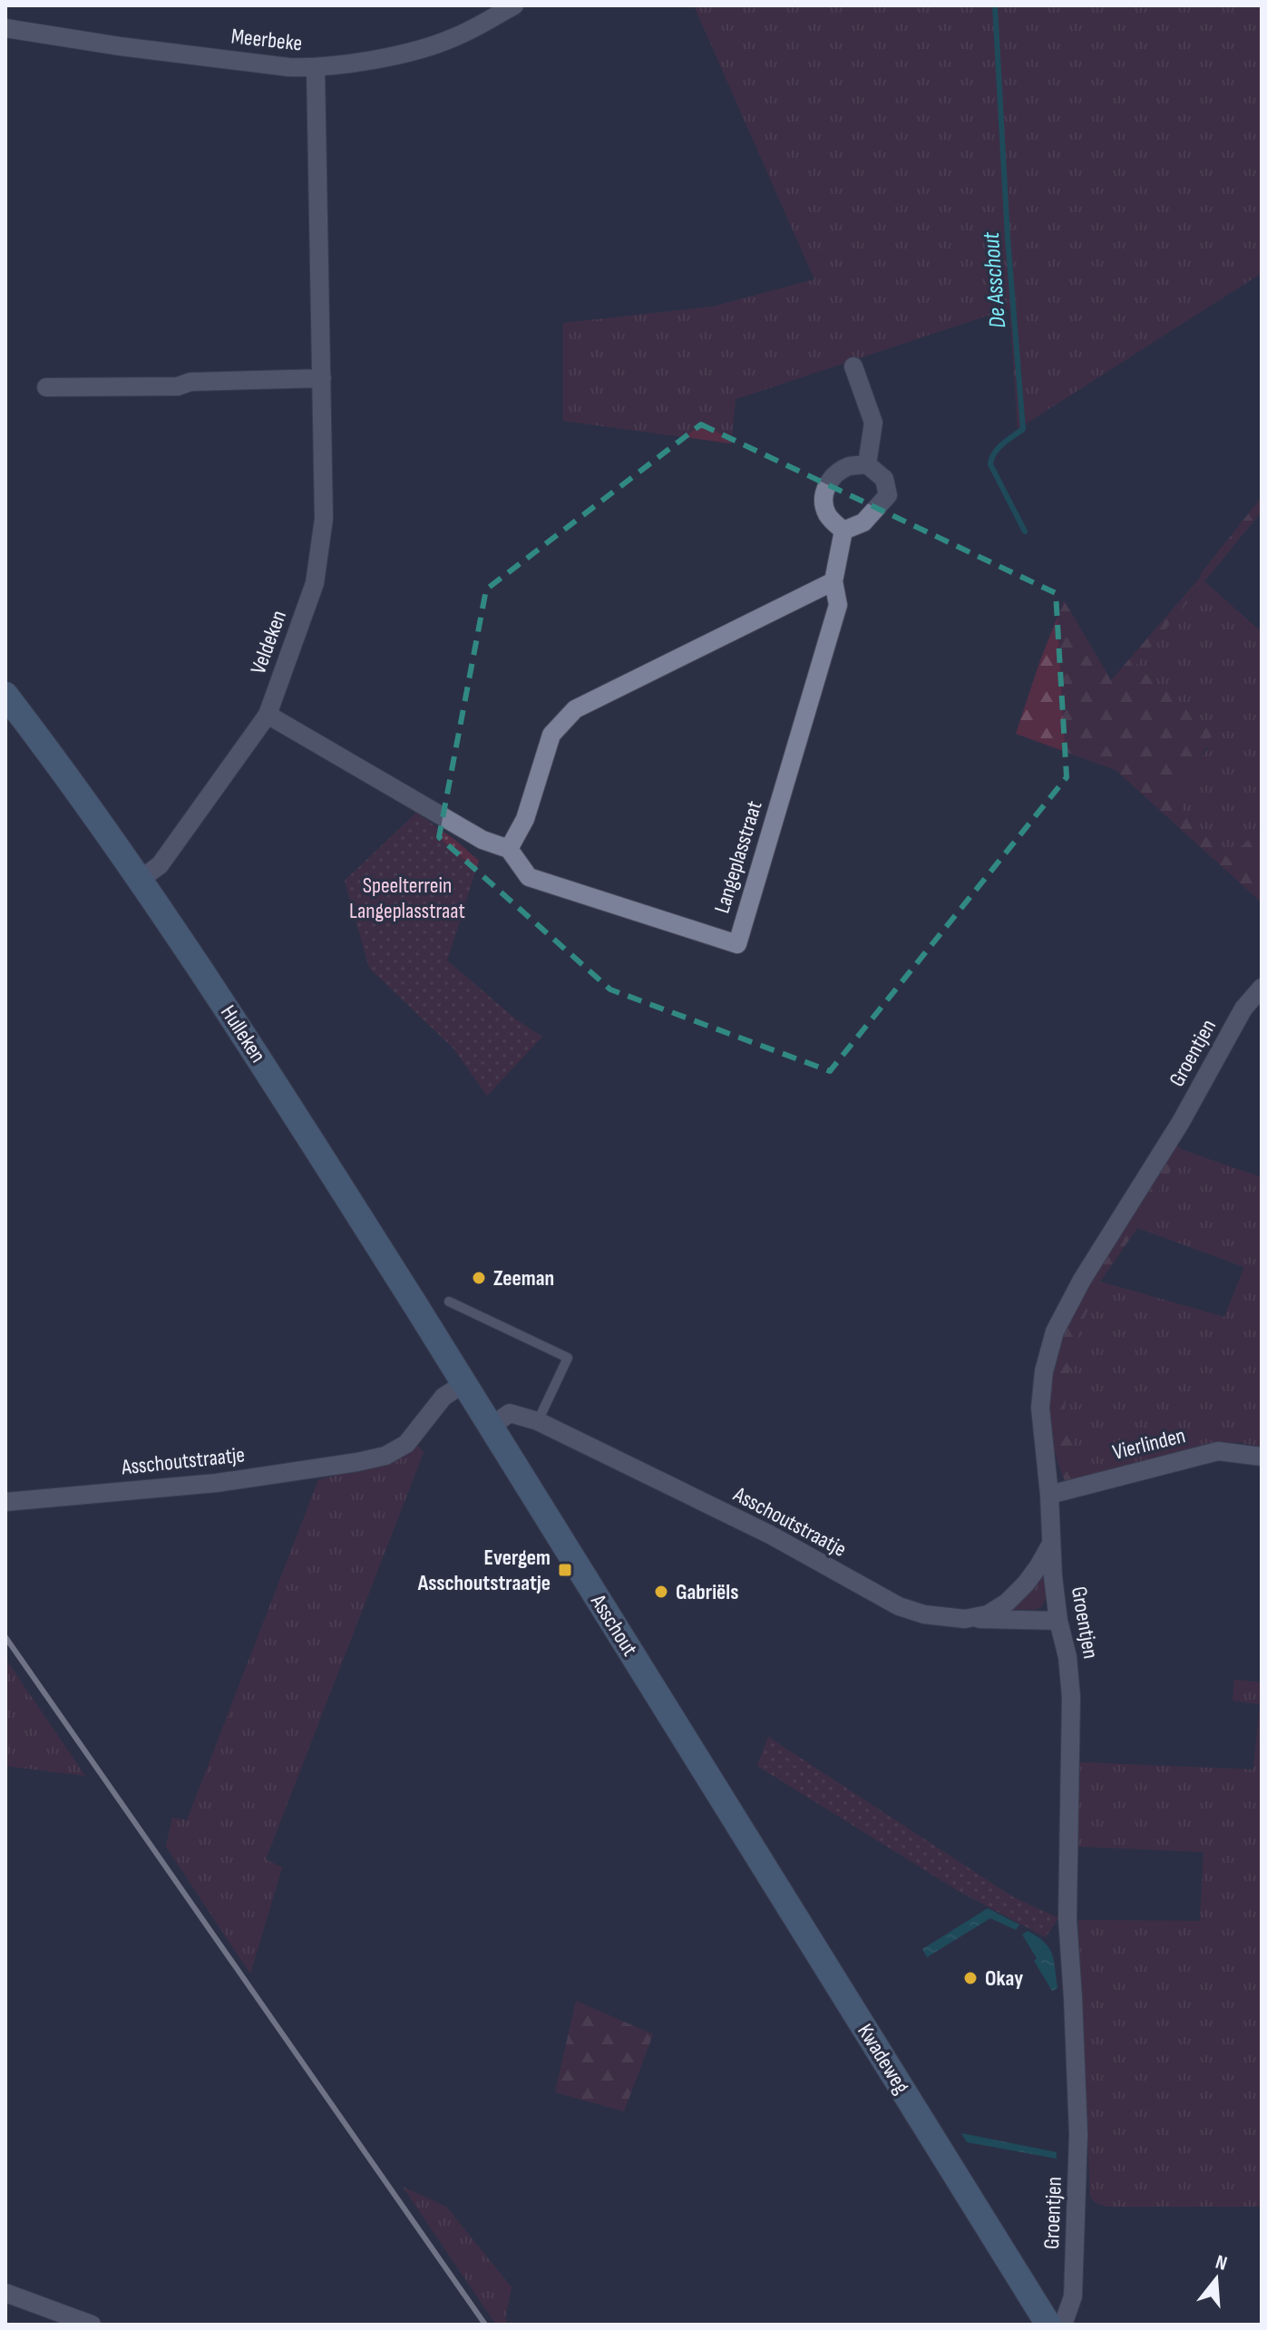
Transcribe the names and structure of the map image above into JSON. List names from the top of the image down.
{
  "streets": {
    "main road": ["Hulleken", "Asschout", "Kwadeweg"],
    "street": [
      "Meerbeke",
      "Veldeken",
      "Langeplasstraat",
      "Groentjen",
      "Vierlinden",
      "Asschoutstraatje"
    ]
  },
  "crossings": [
    ["Meerbeke", "Veldeken"],
    ["Veldeken", "Hulleken"],
    ["Hulleken", "Asschoutstraatje"],
    ["Hulleken", "Asschout"],
    ["Groentjen", "Vierlinden"],
    ["Groentjen", "Asschoutstraatje"],
    ["Asschoutstraatje", "Asschout"],
    ["Asschout", "Kwadeweg"]
  ],
  "water": ["De Asschout"],
  "parks": ["Speelterrein Langeplasstraat"],
  "places": {
    "other": ["Zeeman", "Gabriëls", "Okay"],
    "transit": ["Evergem Asschoutstraatje"]
  },
  "north": "top"
}
